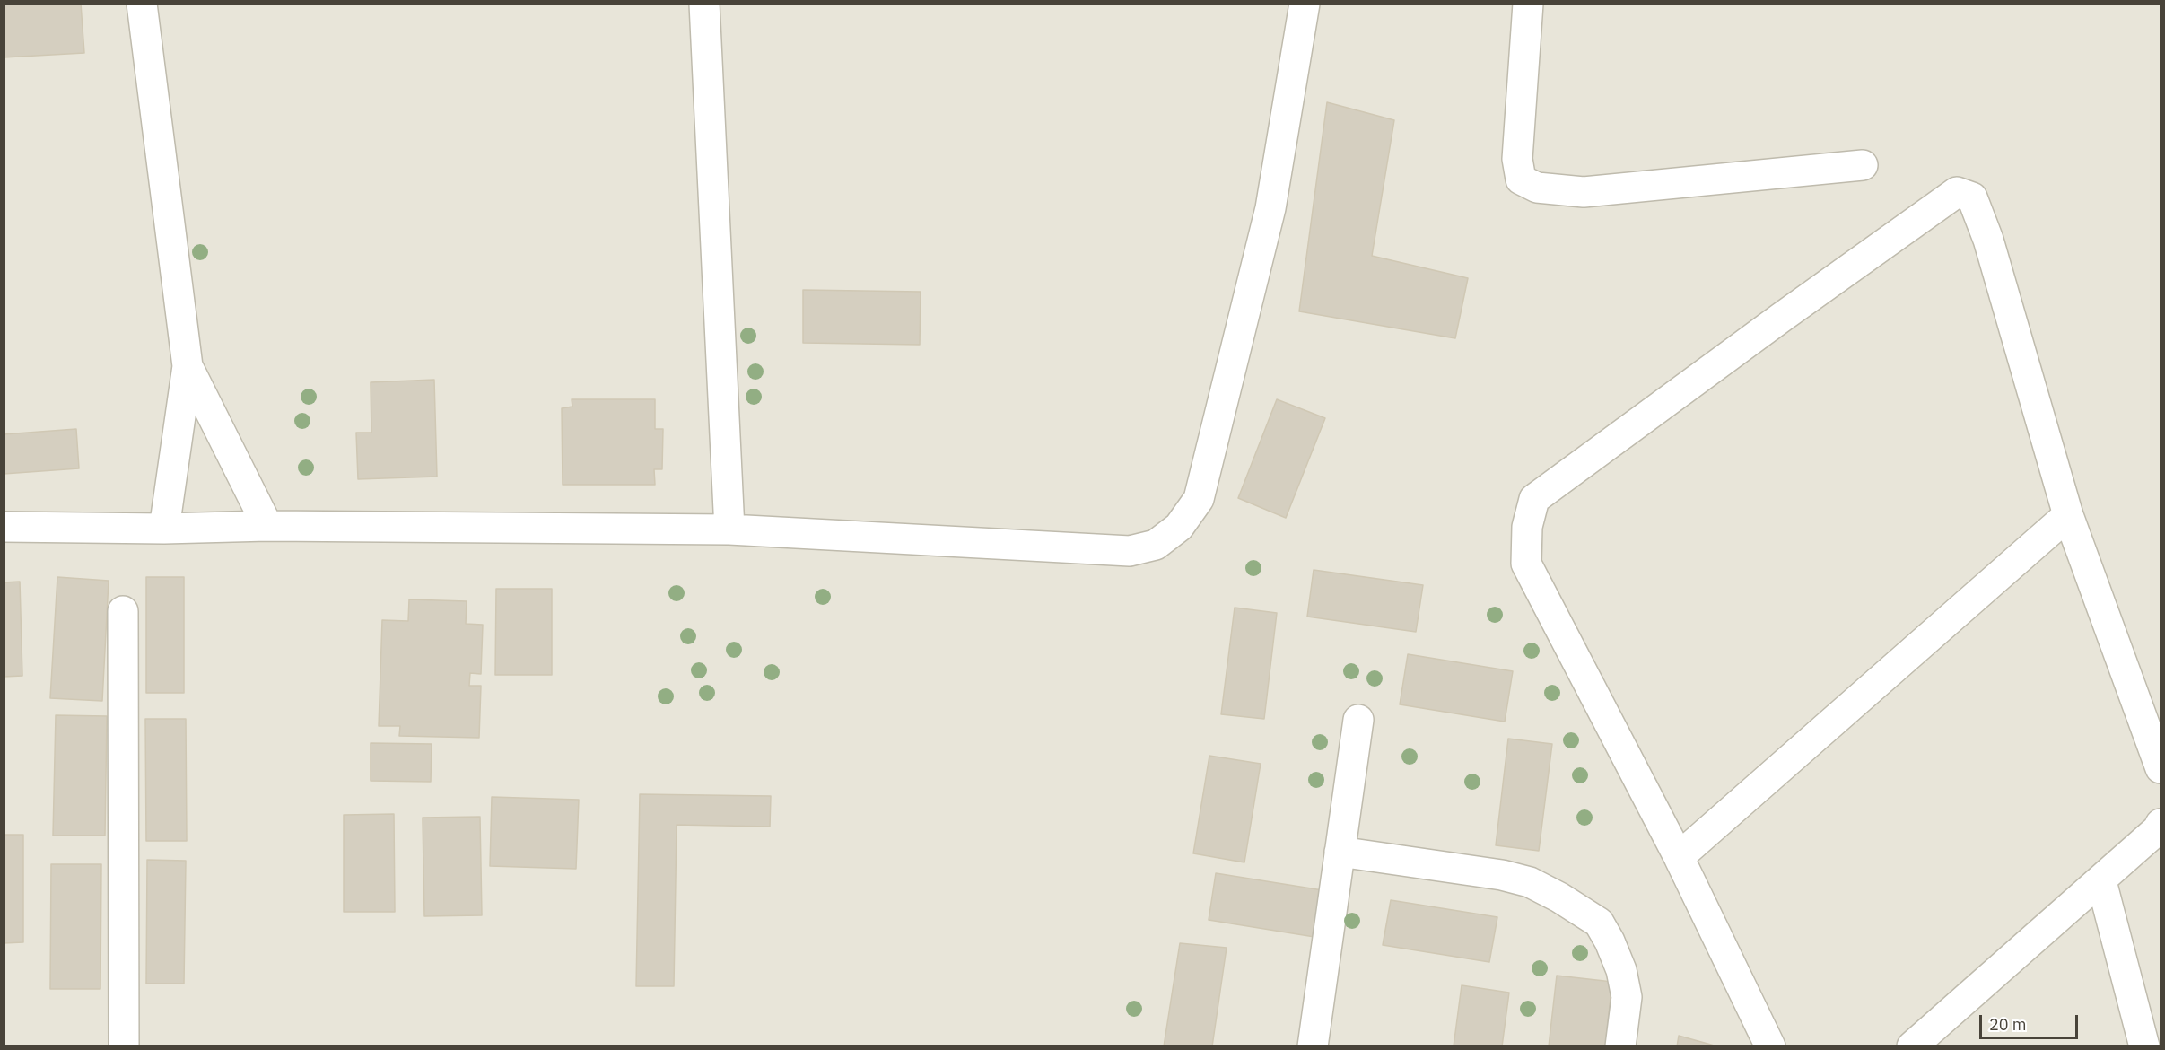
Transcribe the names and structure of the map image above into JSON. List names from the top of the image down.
{
  "scale_bar": "20 m"
}
